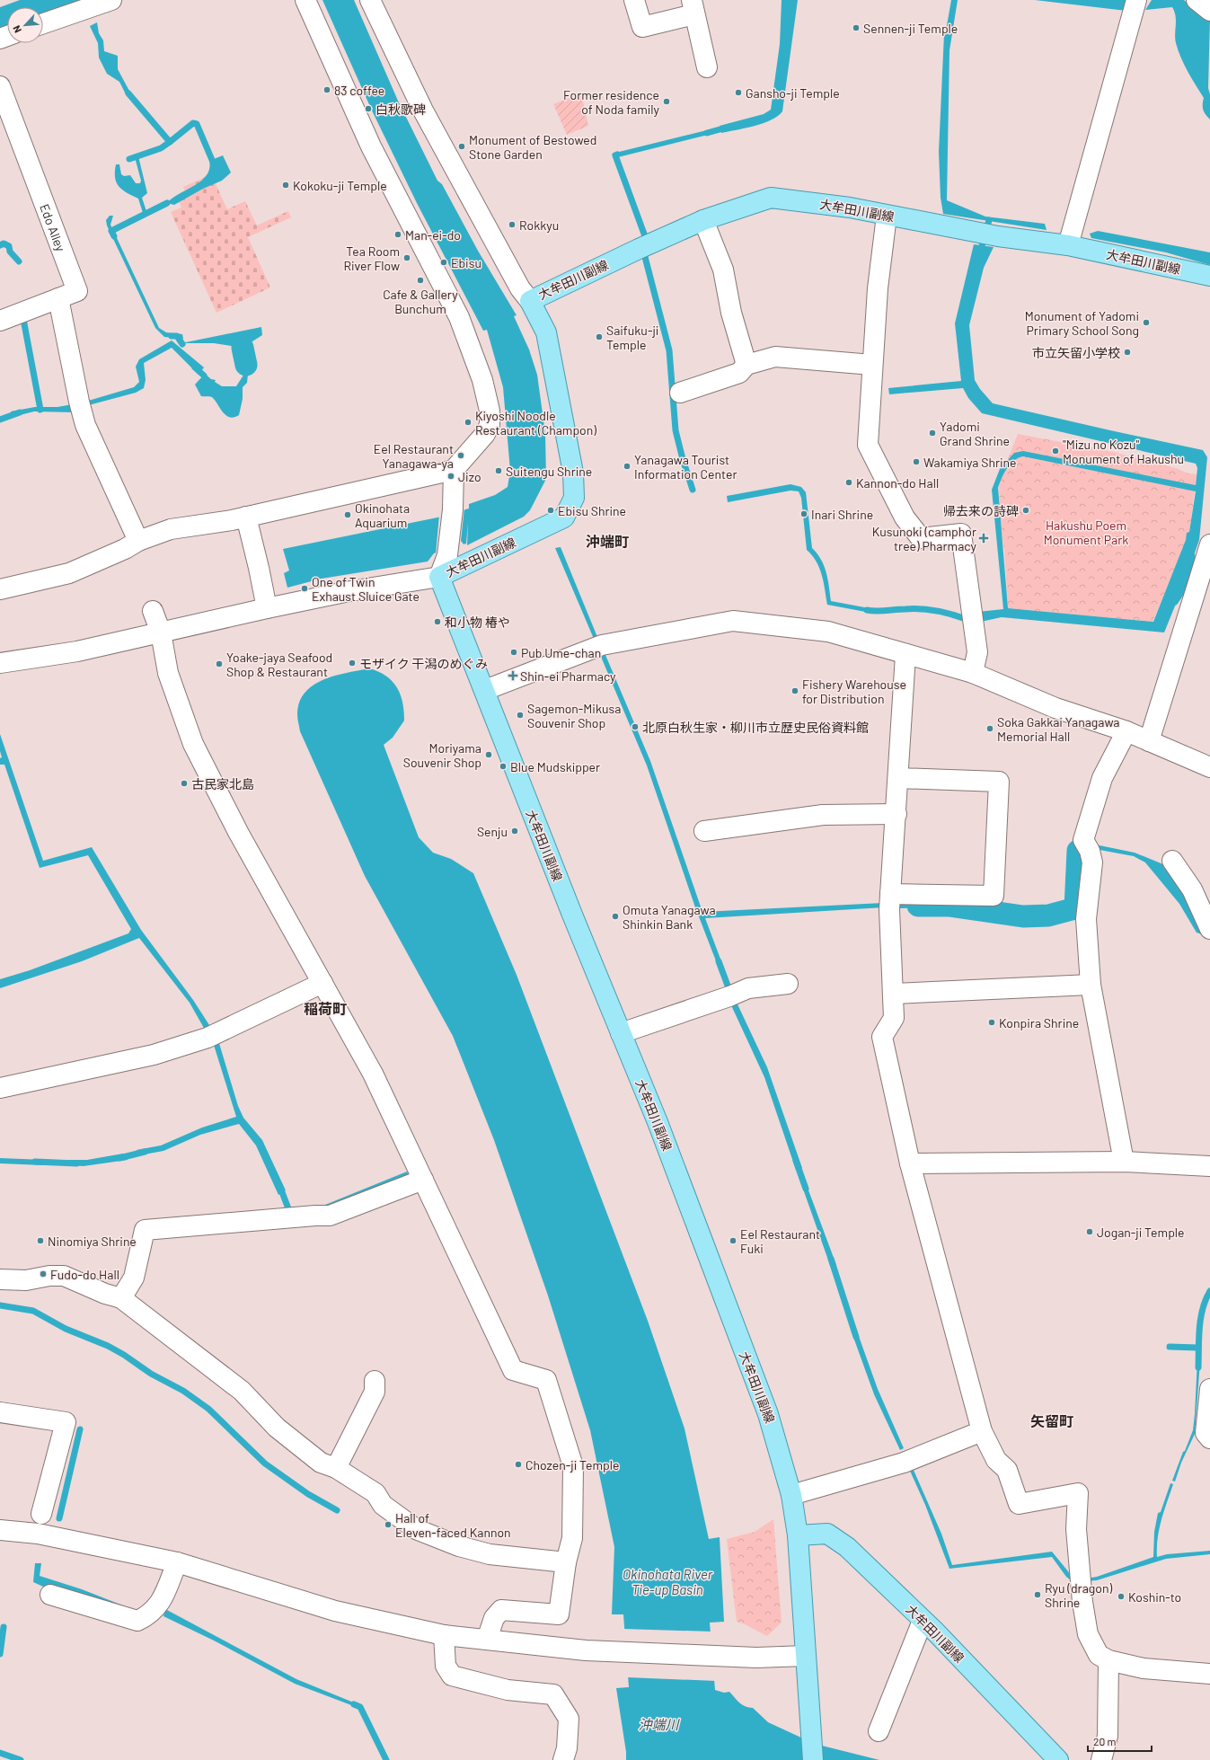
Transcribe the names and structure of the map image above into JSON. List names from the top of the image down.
{
  "streets": {
    "main road": ["大牟田川副線"],
    "street": ["Edo Alley"]
  },
  "districts": ["沖端町", "稲荷町", "矢留町"],
  "water": ["Okinohata River Tie-up Basin", "沖端川"],
  "parks": ["Hakushu Poem Monument Park"],
  "places": {
    "other": [
      "Sennen-ji Temple",
      "83 coffee",
      "Gansho-ji Temple",
      "Former residence of Noda family",
      "白秋歌碑",
      "Monument of Bestowed Stone Garden",
      "Kokoku-ji Temple",
      "Rokkyu",
      "Man-ei-do",
      "Tea Room River Flow",
      "Ebisu",
      "Cafe & Gallery Bunchum",
      "Monument of Yadomi Primary School Song",
      "Saifuku-ji Temple",
      "市立矢留小学校",
      "Kiyoshi Noodle Restaurant (Champon)",
      "Yadomi Grand Shrine",
      "\"Mizu no Kozu\" Monument of Hakushu",
      "Eel Restaurant Yanagawa-ya",
      "Wakamiya Shrine",
      "Yanagawa Tourist Information Center",
      "Suitengu Shrine",
      "Jizo",
      "Kannon-do Hall",
      "Ebisu Shrine",
      "帰去来の詩碑",
      "Inari Shrine",
      "Okinohata Aquarium",
      "One of Twin Exhaust Sluice Gate",
      "和小物 椿や",
      "Pub Ume-chan",
      "モザイク 干潟のめぐみ",
      "Yoake-jaya Seafood Shop & Restaurant",
      "Fishery Warehouse for Distribution",
      "Sagemon-Mikusa Souvenir Shop",
      "北原白秋生家・柳川市立歴史民俗資料館",
      "Soka Gakkai Yanagawa Memorial Hall",
      "Moriyama Souvenir Shop",
      "Blue Mudskipper",
      "古民家北島",
      "Senju",
      "Omuta Yanagawa Shinkin Bank",
      "Konpira Shrine",
      "Jogan-ji Temple",
      "Ninomiya Shrine",
      "Eel Restaurant Fuki",
      "Fudo-do Hall",
      "Chozen-ji Temple",
      "Hall of Eleven-faced Kannon",
      "Ryu (dragon) Shrine",
      "Koshin-to"
    ],
    "health": ["Kusunoki (camphor tree) Pharmacy", "Shin-ei Pharmacy"]
  },
  "scale_bar": "20 m",
  "north": "bottom left"
}
